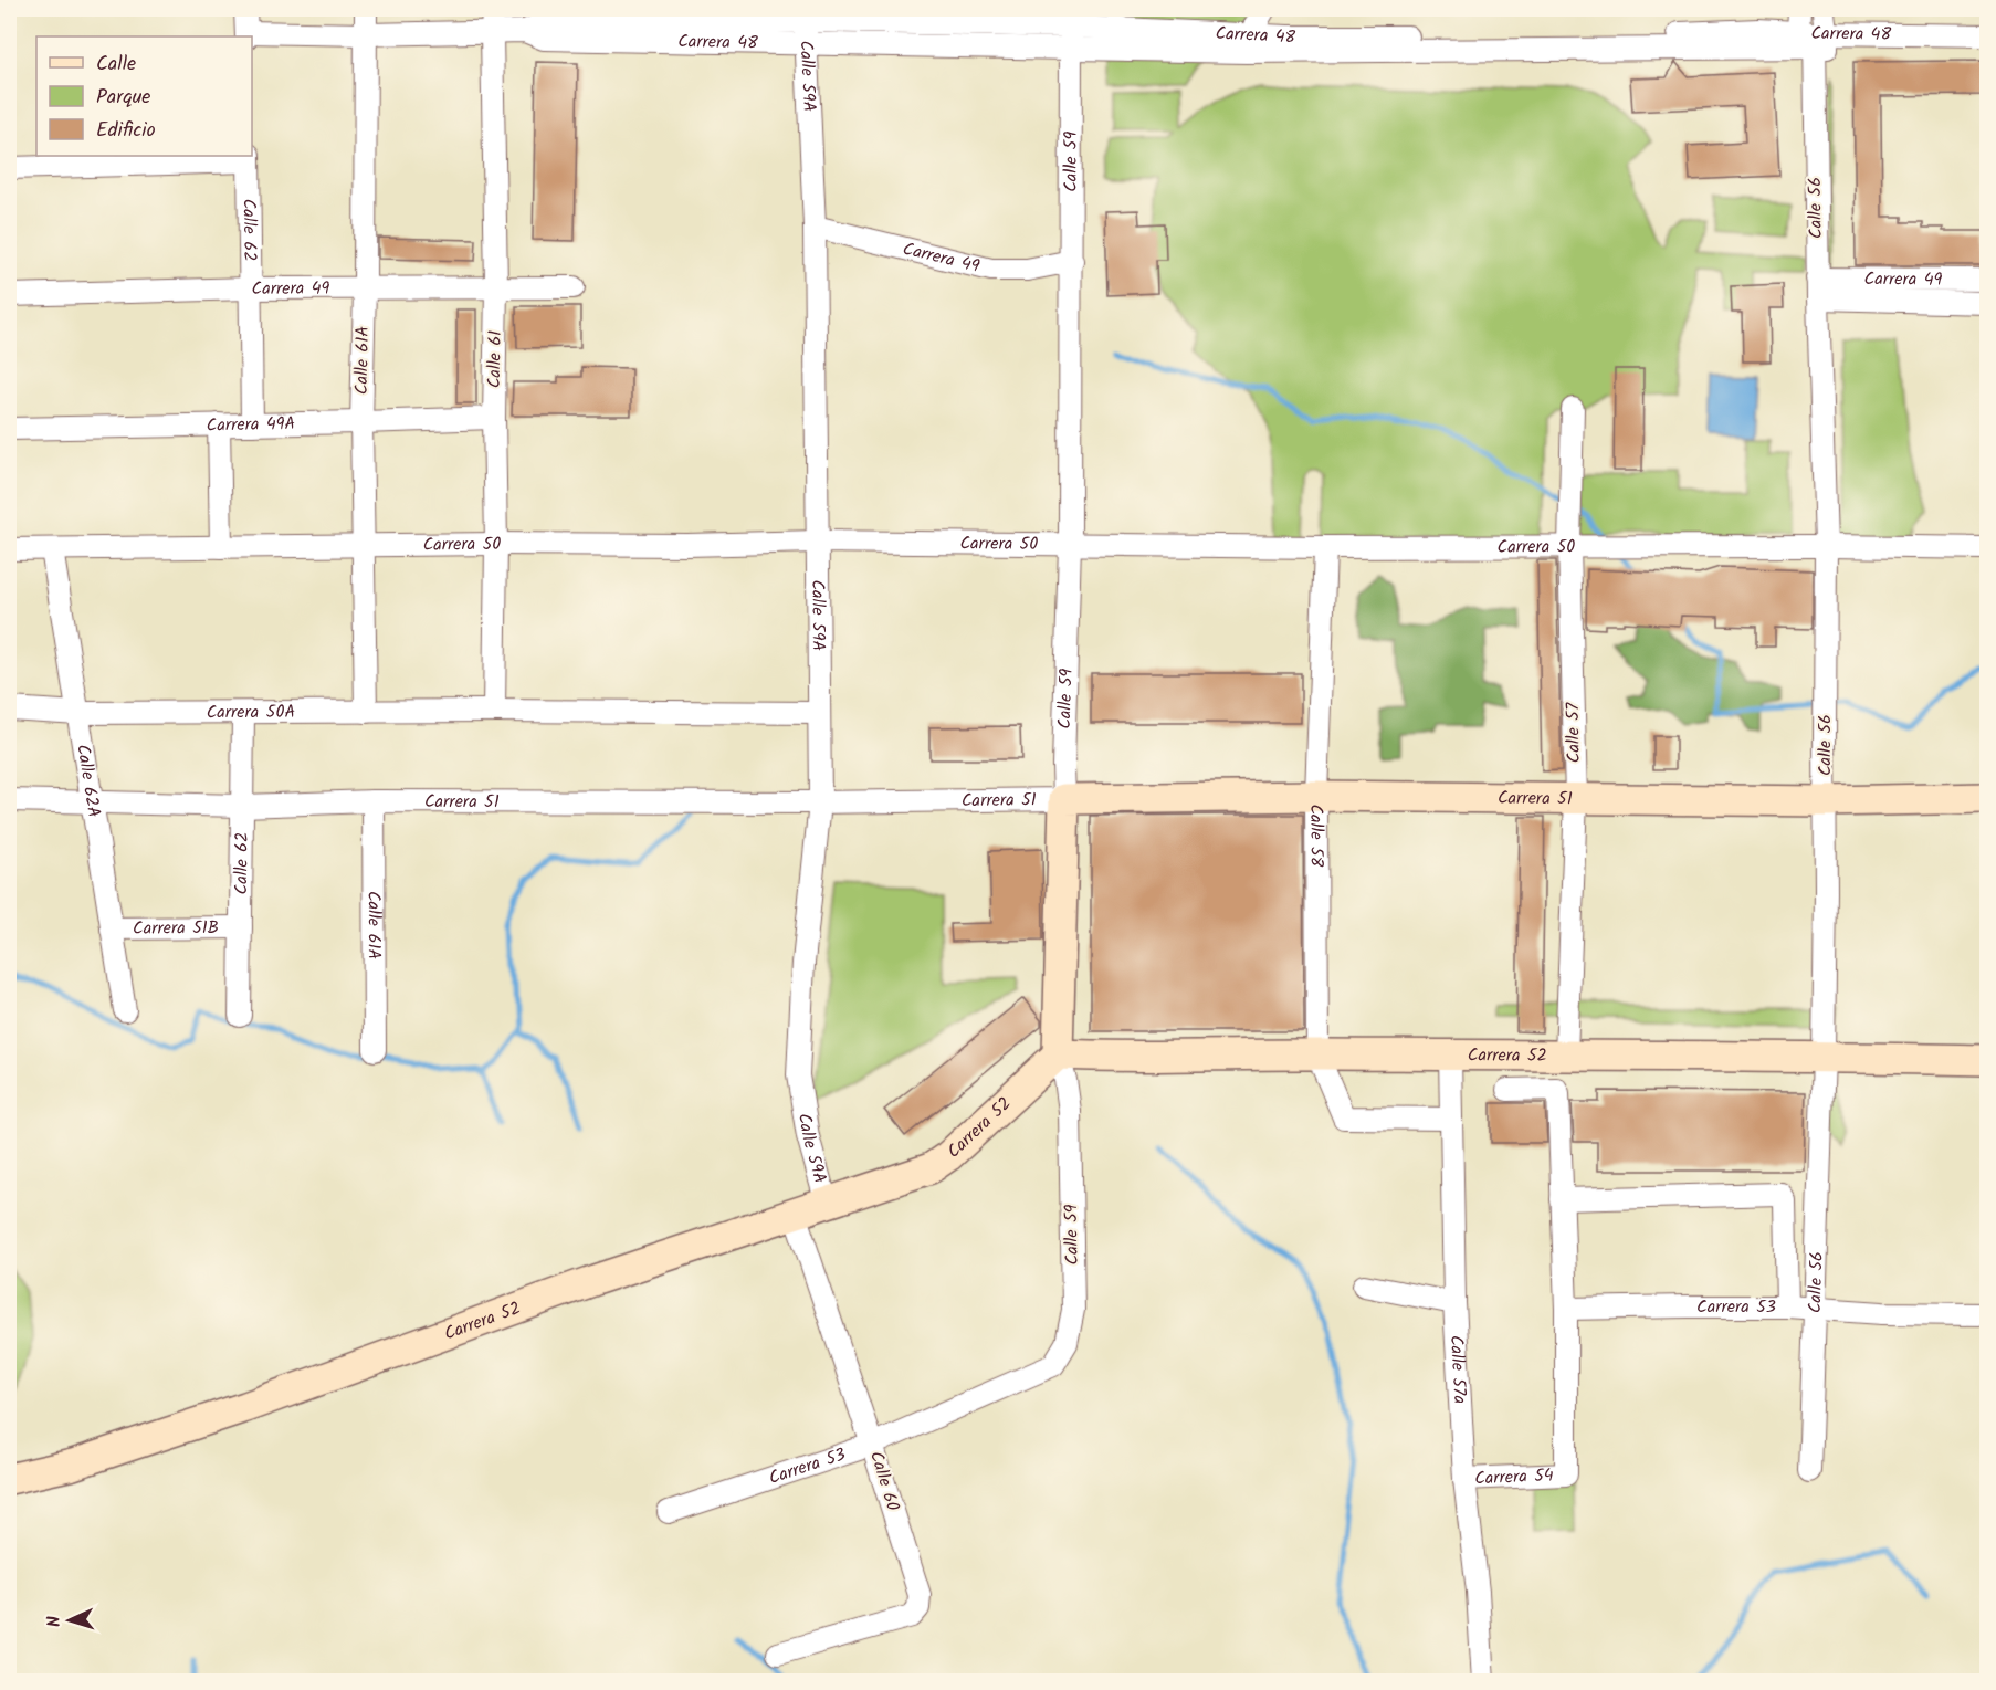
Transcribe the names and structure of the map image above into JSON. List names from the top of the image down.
{
  "streets": {
    "main road": ["Calle 59", "Carrera 51", "Carrera 52"],
    "street": [
      "Carrera 48",
      "Calle 59A",
      "Calle 56",
      "Calle 62",
      "Carrera 49",
      "Calle 61",
      "Calle 61A",
      "Carrera 49A",
      "Carrera 50",
      "Carrera 50A",
      "Calle 57",
      "Calle 62A",
      "Calle 58",
      "Carrera 51B",
      "Carrera 53",
      "Calle 57a",
      "Carrera 54",
      "Calle 60"
    ]
  },
  "crossings": [
    ["Carrera 48", "Calle 59A"],
    ["Carrera 48", "Calle 59"],
    ["Carrera 48", "Calle 56"],
    ["Carrera 48", "Calle 61"],
    ["Carrera 48", "Calle 61A"],
    ["Calle 59A", "Carrera 49"],
    ["Calle 59A", "Carrera 50"],
    ["Calle 59A", "Carrera 50A"],
    ["Calle 59A", "Carrera 51"],
    ["Calle 59A", "Carrera 52"],
    ["Calle 59", "Carrera 49"],
    ["Calle 59", "Carrera 50"],
    ["Calle 59", "Carrera 51"],
    ["Calle 59", "Carrera 52"],
    ["Calle 59", "Carrera 53"],
    ["Calle 56", "Carrera 49"],
    ["Calle 56", "Carrera 50"],
    ["Calle 56", "Carrera 51"],
    ["Calle 56", "Carrera 52"],
    ["Calle 56", "Carrera 53"],
    ["Calle 62", "Carrera 49"],
    ["Calle 62", "Carrera 49A"],
    ["Calle 62", "Carrera 50A"],
    ["Calle 62", "Carrera 51"],
    ["Calle 62", "Carrera 51B"],
    ["Carrera 49", "Calle 61"],
    ["Carrera 49", "Calle 61A"],
    ["Calle 61", "Carrera 49A"],
    ["Calle 61", "Carrera 50"],
    ["Calle 61", "Carrera 50A"],
    ["Calle 61A", "Carrera 49A"],
    ["Calle 61A", "Carrera 50"],
    ["Calle 61A", "Carrera 50A"],
    ["Calle 61A", "Carrera 51"],
    ["Carrera 50", "Calle 57"],
    ["Carrera 50", "Calle 62A"],
    ["Carrera 50", "Calle 58"],
    ["Carrera 50A", "Calle 62A"],
    ["Calle 57", "Carrera 51"],
    ["Calle 57", "Carrera 52"],
    ["Calle 62A", "Carrera 51"],
    ["Calle 62A", "Carrera 51B"],
    ["Carrera 51", "Calle 58"],
    ["Calle 58", "Carrera 52"],
    ["Calle 58", "Calle 57a"],
    ["Carrera 52", "Calle 57a"],
    ["Carrera 52", "Calle 60"],
    ["Carrera 53", "Carrera 54"],
    ["Carrera 53", "Calle 60"],
    ["Calle 57a", "Carrera 54"]
  ],
  "legend": ["Calle", "Parque", "Edificio"],
  "north": "left"
}
